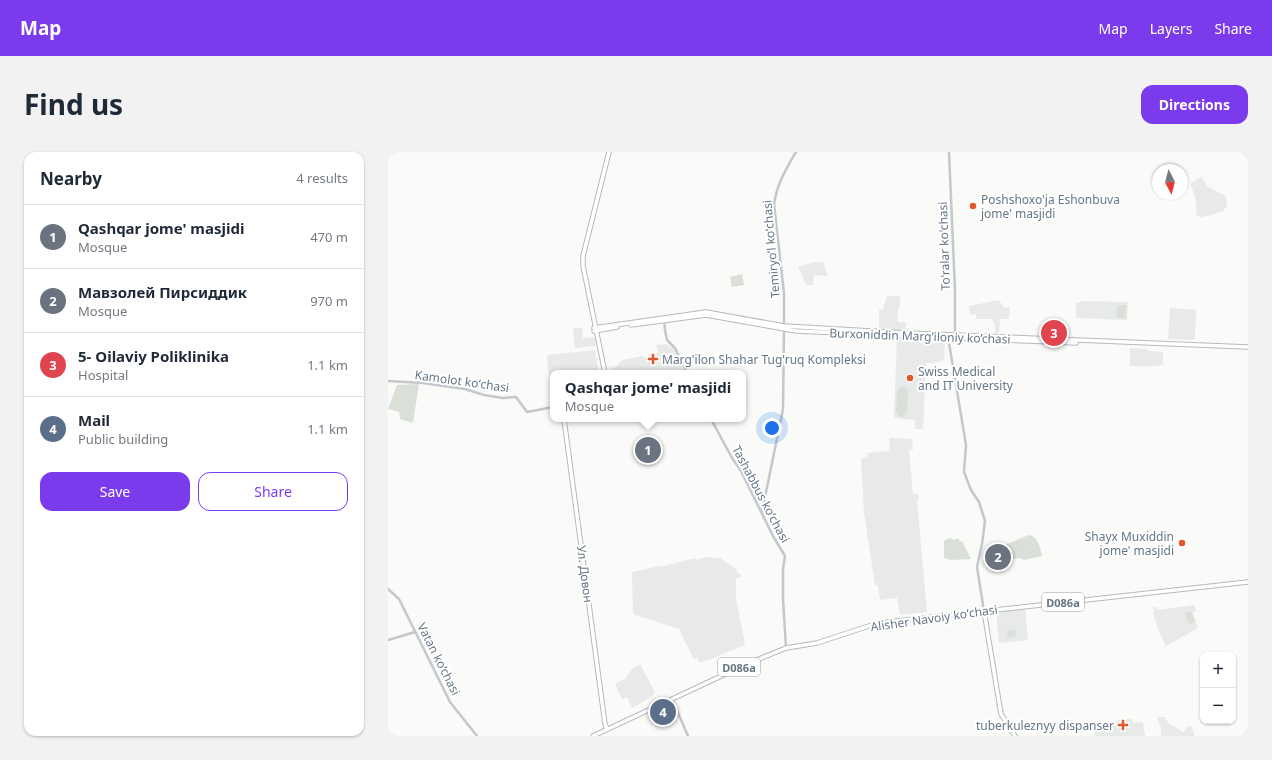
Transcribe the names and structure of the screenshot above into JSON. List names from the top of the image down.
{
  "streets": {
    "main road": [
      "Burxoniddin Marg’iloniy ko’chasi",
      "Ул. Довон",
      "D086a",
      "Alisher Navoiy koʻchasi"
    ],
    "street": [
      "To'ralar ko'chasi",
      "Temiryoʻl koʻchasi",
      "Kamolot koʻchasi",
      "Tashabbus koʻchasi",
      "Vatan ko‘chasi"
    ]
  },
  "crossings": [
    ["To'ralar ko'chasi", "Burxoniddin Marg’iloniy ko’chasi"],
    ["Temiryoʻl koʻchasi", "Burxoniddin Marg’iloniy ko’chasi"],
    ["Temiryoʻl koʻchasi", "Tashabbus koʻchasi"],
    ["Tashabbus koʻchasi", "Alisher Navoiy koʻchasi"],
    ["Ул. Довон", "Alisher Navoiy koʻchasi"]
  ],
  "places": {
    "other": ["Poshshoxo'ja Eshonbuva jome' masjidi", "Swiss Medical and IT University", "Shayx Muxiddin jome' masjidi"],
    "health": ["Marg'ilon Shahar Tug'ruq Kompleksi", "tuberkuleznyy dispanser"]
  },
  "north": "bottom",
  "page": {
    "header": "Map",
    "nav": ["Map", "Layers", "Share"],
    "title": "Find us",
    "buttons": [
      "Directions",
      ["Save", "Share"]
    ],
    "heading": ["Nearby", "4 results"],
    "list": [
      {
        "mark": "1",
        "name": "Qashqar jome' masjidi",
        "note": "Mosque",
        "value": "470 m"
      },
      {
        "mark": "2",
        "name": "Мавзолей Пирсиддик",
        "note": "Mosque",
        "value": "970 m"
      },
      {
        "mark": "3",
        "name": "5- Oilaviy Poliklinika",
        "note": "Hospital",
        "value": "1.1 km"
      },
      {
        "mark": "4",
        "name": "Mail",
        "note": "Public building",
        "value": "1.1 km"
      }
    ],
    "pins": [
      "3",
      "1",
      "2",
      "4"
    ],
    "popup": ["Qashqar jome' masjidi", "Mosque"],
    "map_buttons": ["+", "−"]
  }
}
